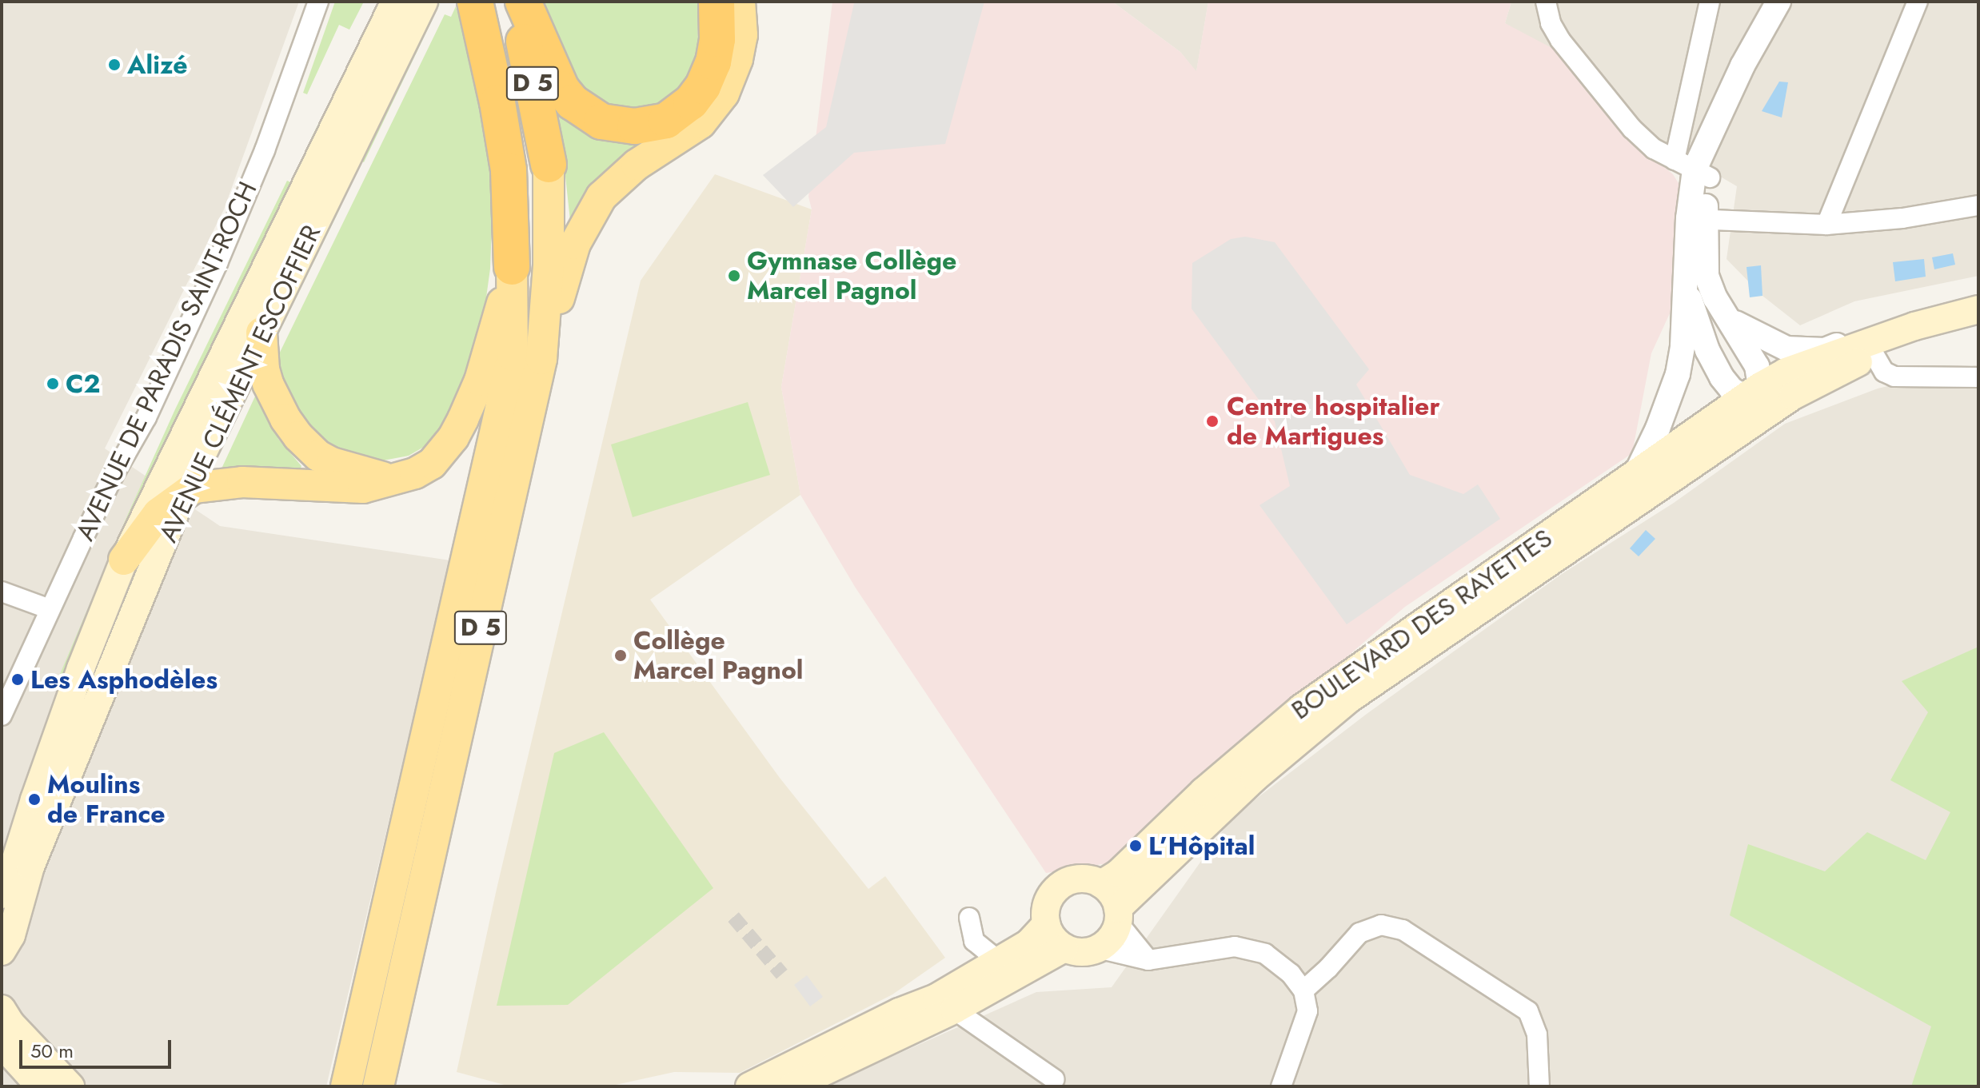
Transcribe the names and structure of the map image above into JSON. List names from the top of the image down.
{
  "streets": {
    "highway": ["D 5"],
    "main road": ["AVENUE CLÉMENT ESCOFFIER", "BOULEVARD DES RAYETTES"],
    "street": ["AVENUE DE PARADIS SAINT-ROCH"]
  },
  "places": [
    "Alizé",
    "Gymnase Collège Marcel Pagnol",
    "C2",
    "Centre hospitalier de Martigues",
    "Collège Marcel Pagnol",
    "Les Asphodèles",
    "Moulins de France",
    "L’Hôpital"
  ],
  "scale_bar": "50 m"
}
